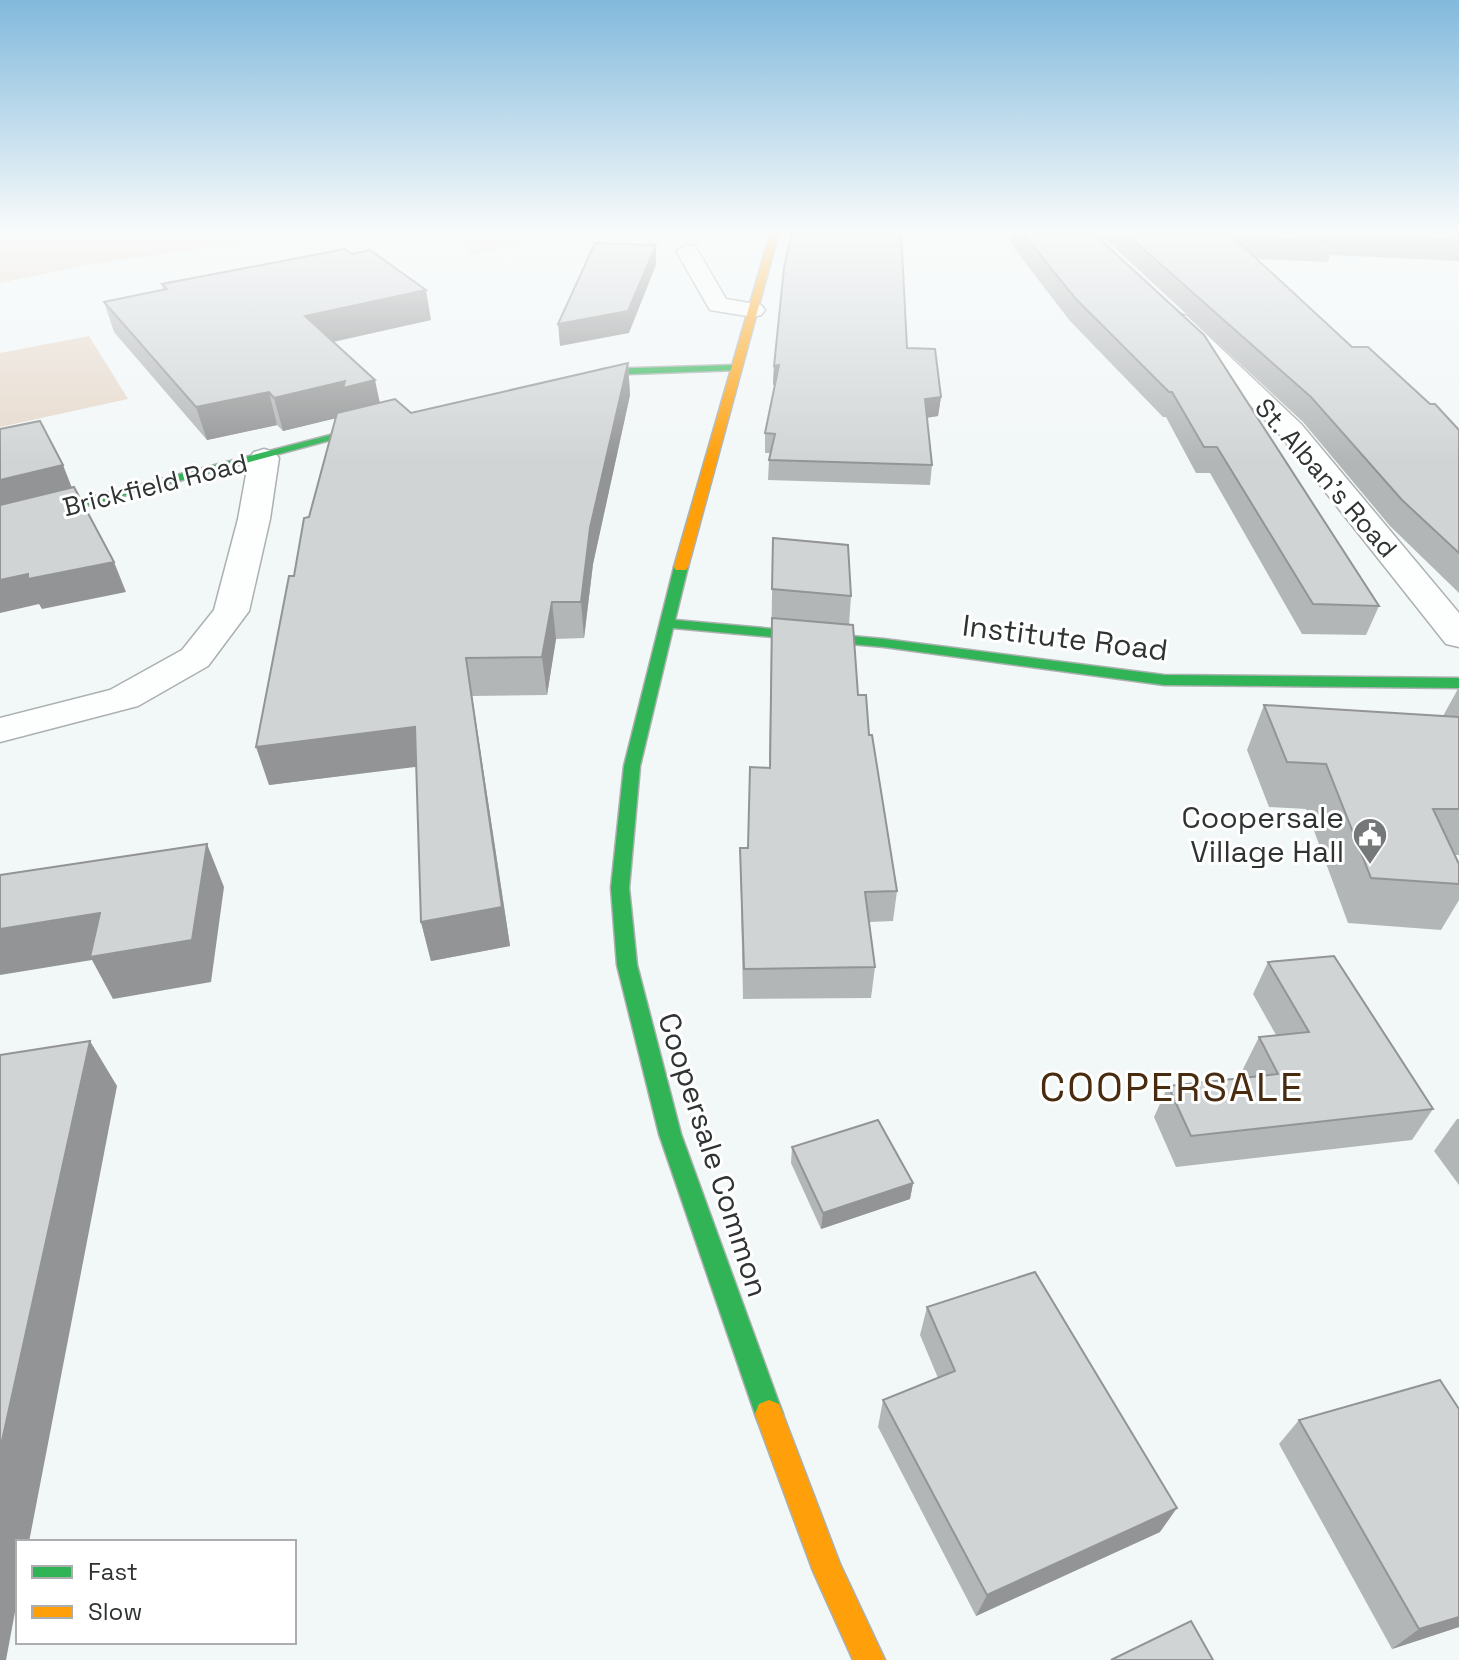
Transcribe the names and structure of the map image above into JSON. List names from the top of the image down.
{
  "streets": {
    "street": [
      "St. Alban's Road",
      "Brickfield Road",
      "Institute Road",
      "Coopersale Common"
    ]
  },
  "crossings": [
    ["Institute Road", "Coopersale Common"]
  ],
  "districts": ["COOPERSALE"],
  "places": {
    "public building": ["Coopersale Village Hall"]
  },
  "legend": ["Fast", "Slow"]
}
